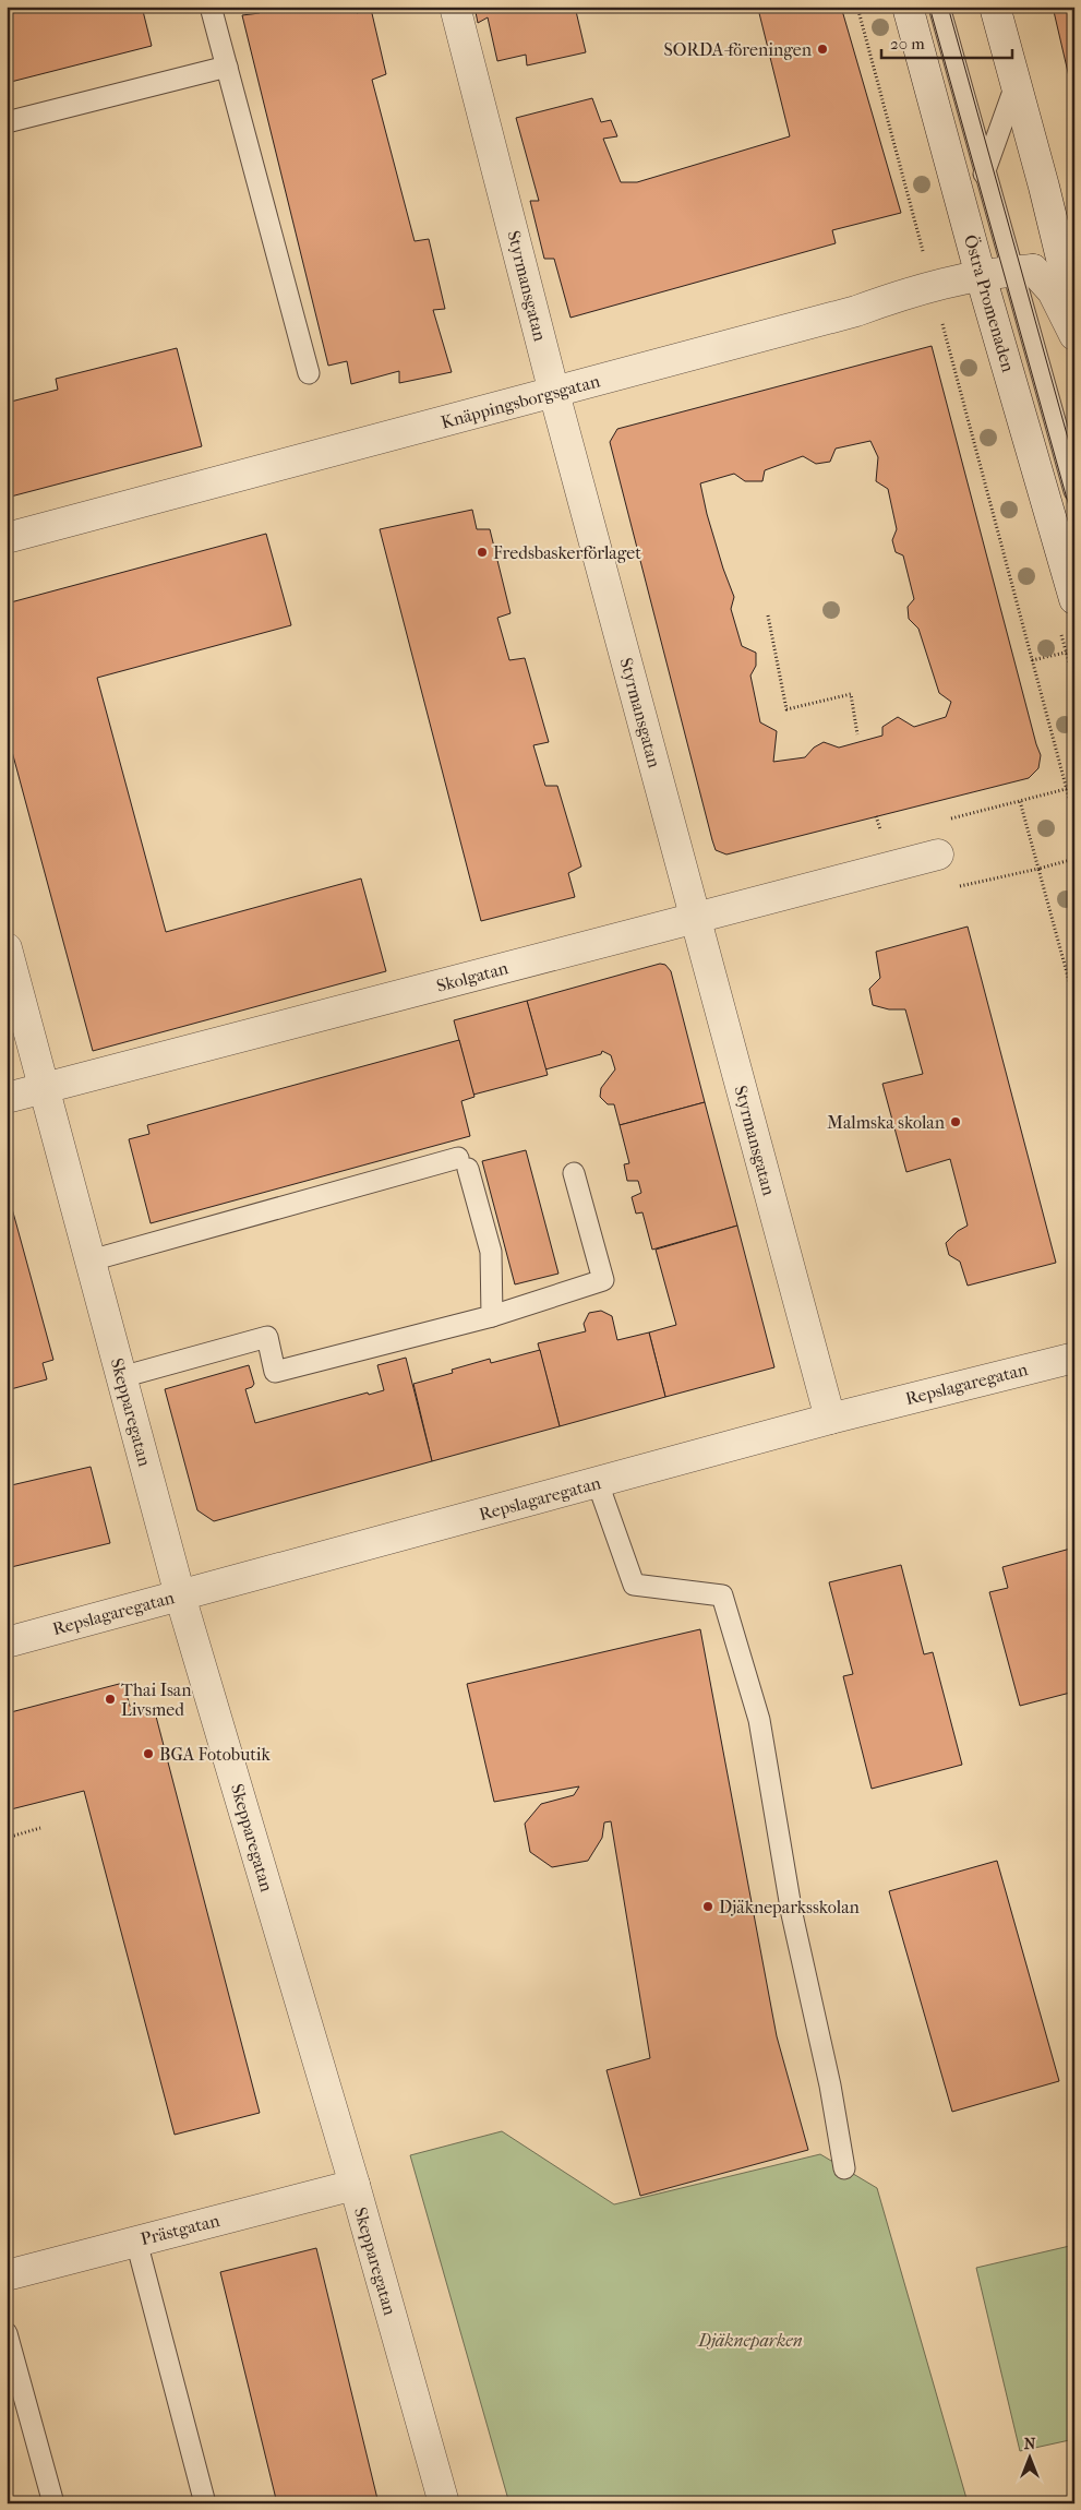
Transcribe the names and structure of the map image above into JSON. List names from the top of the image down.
{
  "streets": {
    "street": [
      "Styrmansgatan",
      "Östra Promenaden",
      "Knäppingsborgsgatan",
      "Skolgatan",
      "Repslagaregatan",
      "Skepparegatan",
      "Prästgatan"
    ]
  },
  "crossings": [
    ["Styrmansgatan", "Knäppingsborgsgatan"],
    ["Styrmansgatan", "Skolgatan"],
    ["Styrmansgatan", "Repslagaregatan"],
    ["Östra Promenaden", "Knäppingsborgsgatan"],
    ["Skolgatan", "Skepparegatan"],
    ["Repslagaregatan", "Skepparegatan"],
    ["Skepparegatan", "Prästgatan"]
  ],
  "parks": ["Djäkneparken"],
  "places": [
    "SORDA-föreningen",
    "Fredsbaskerförlaget",
    "Malmska skolan",
    "Thai Isan Livsmed",
    "BGA Fotobutik",
    "Djäkneparksskolan"
  ],
  "scale_bar": "20 m",
  "north": "top"
}
